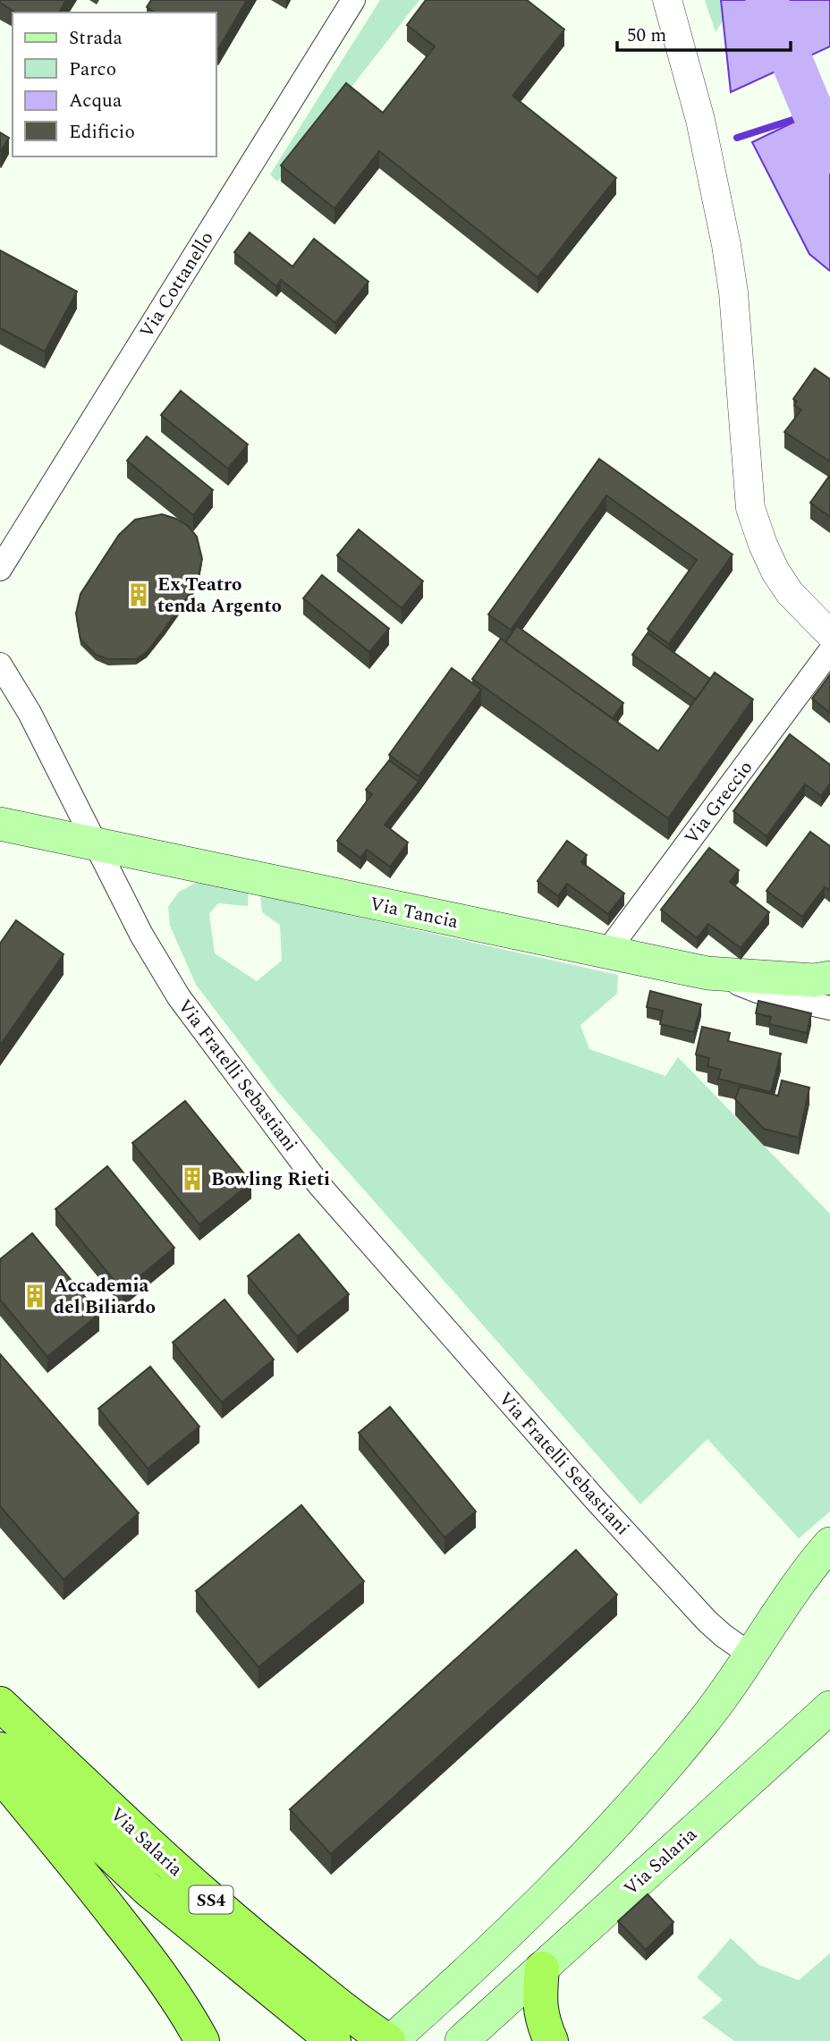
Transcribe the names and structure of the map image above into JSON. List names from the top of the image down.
{
  "streets": {
    "highway": ["Via Salaria", "SS4"],
    "main road": ["Via Tancia"],
    "street": ["Via Cottanello", "Via Greccio", "Via Fratelli Sebastiani"]
  },
  "crossings": [
    ["Via Greccio", "Via Tancia"],
    ["Via Tancia", "Via Fratelli Sebastiani"]
  ],
  "places": {
    "building": ["Ex Teatro tenda Argento", "Bowling Rieti", "Accademia del Biliardo"]
  },
  "legend": [
    "Strada",
    "Parco",
    "Acqua",
    "Edificio"
  ],
  "scale_bar": "50 m"
}
